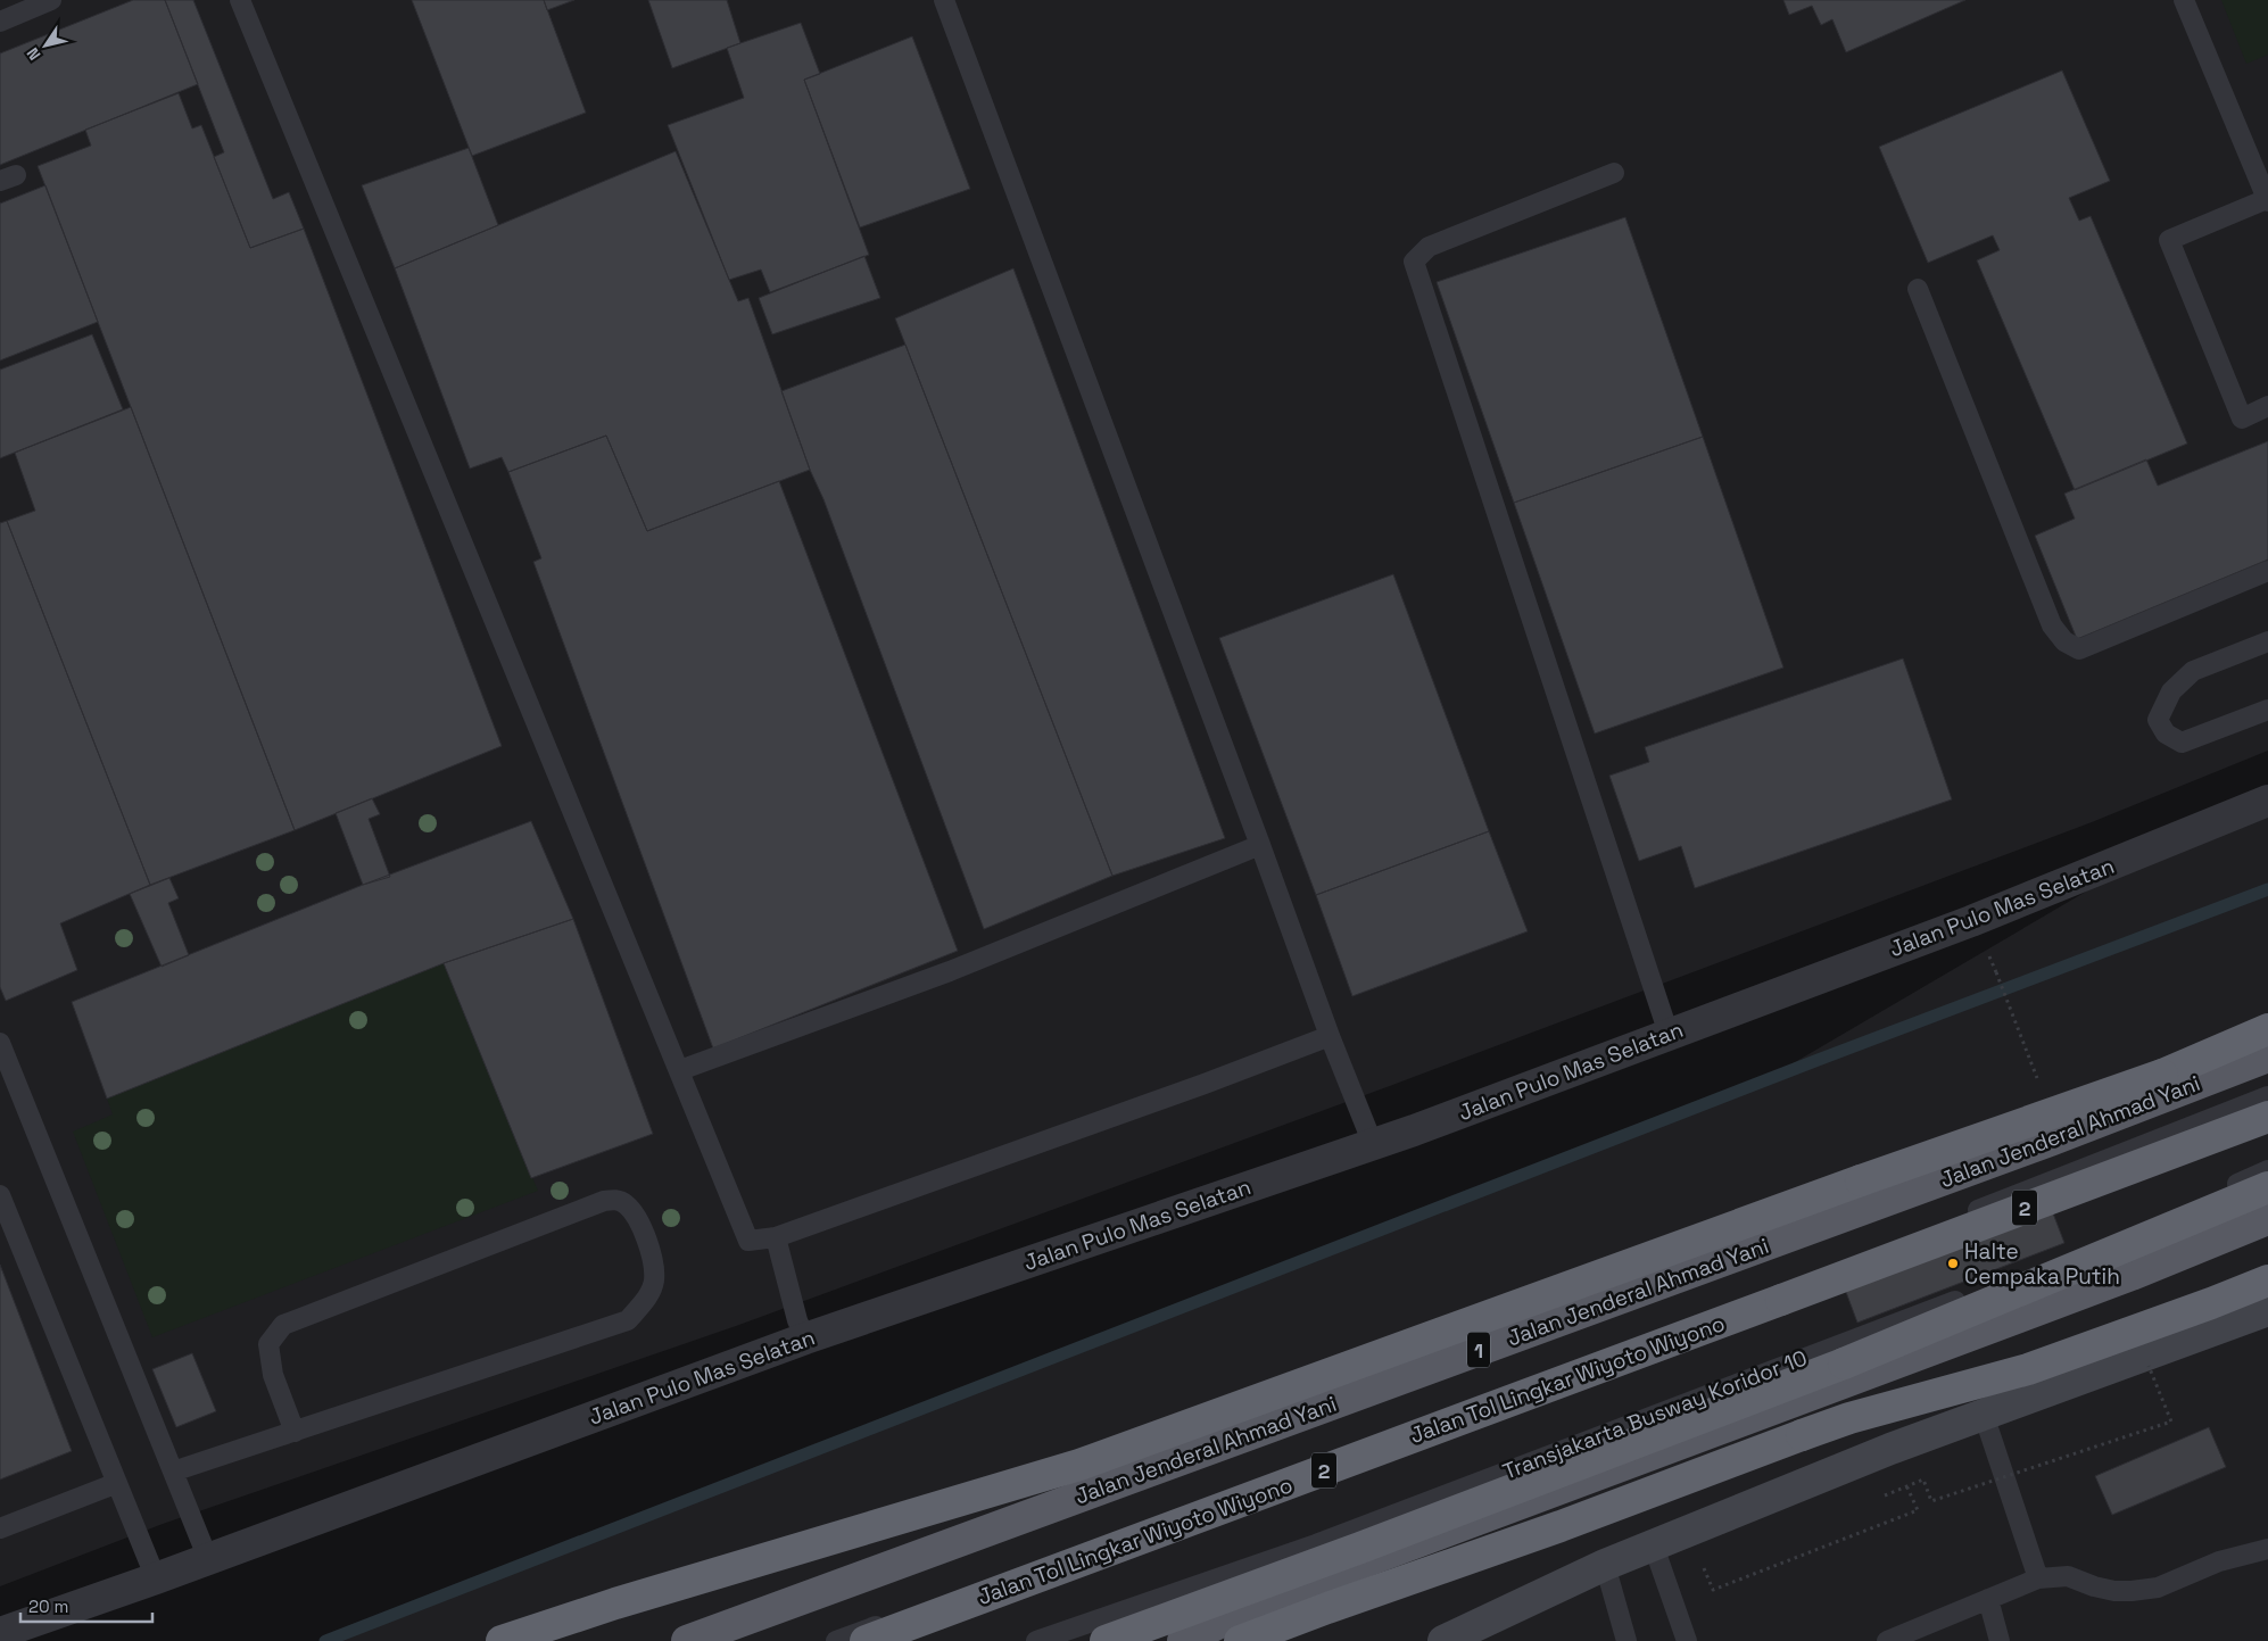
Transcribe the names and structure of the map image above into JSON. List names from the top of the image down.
{
  "streets": {
    "highway": [
      "Jalan Jenderal Ahmad Yani",
      "2",
      "1",
      "Jalan Tol Lingkar Wiyoto Wiyono"
    ],
    "street": ["Jalan Pulo Mas Selatan"],
    "lane": ["Transjakarta Busway Koridor 10"]
  },
  "places": ["Halte Cempaka Putih"],
  "scale_bar": "20 m",
  "north": "bottom left"
}
